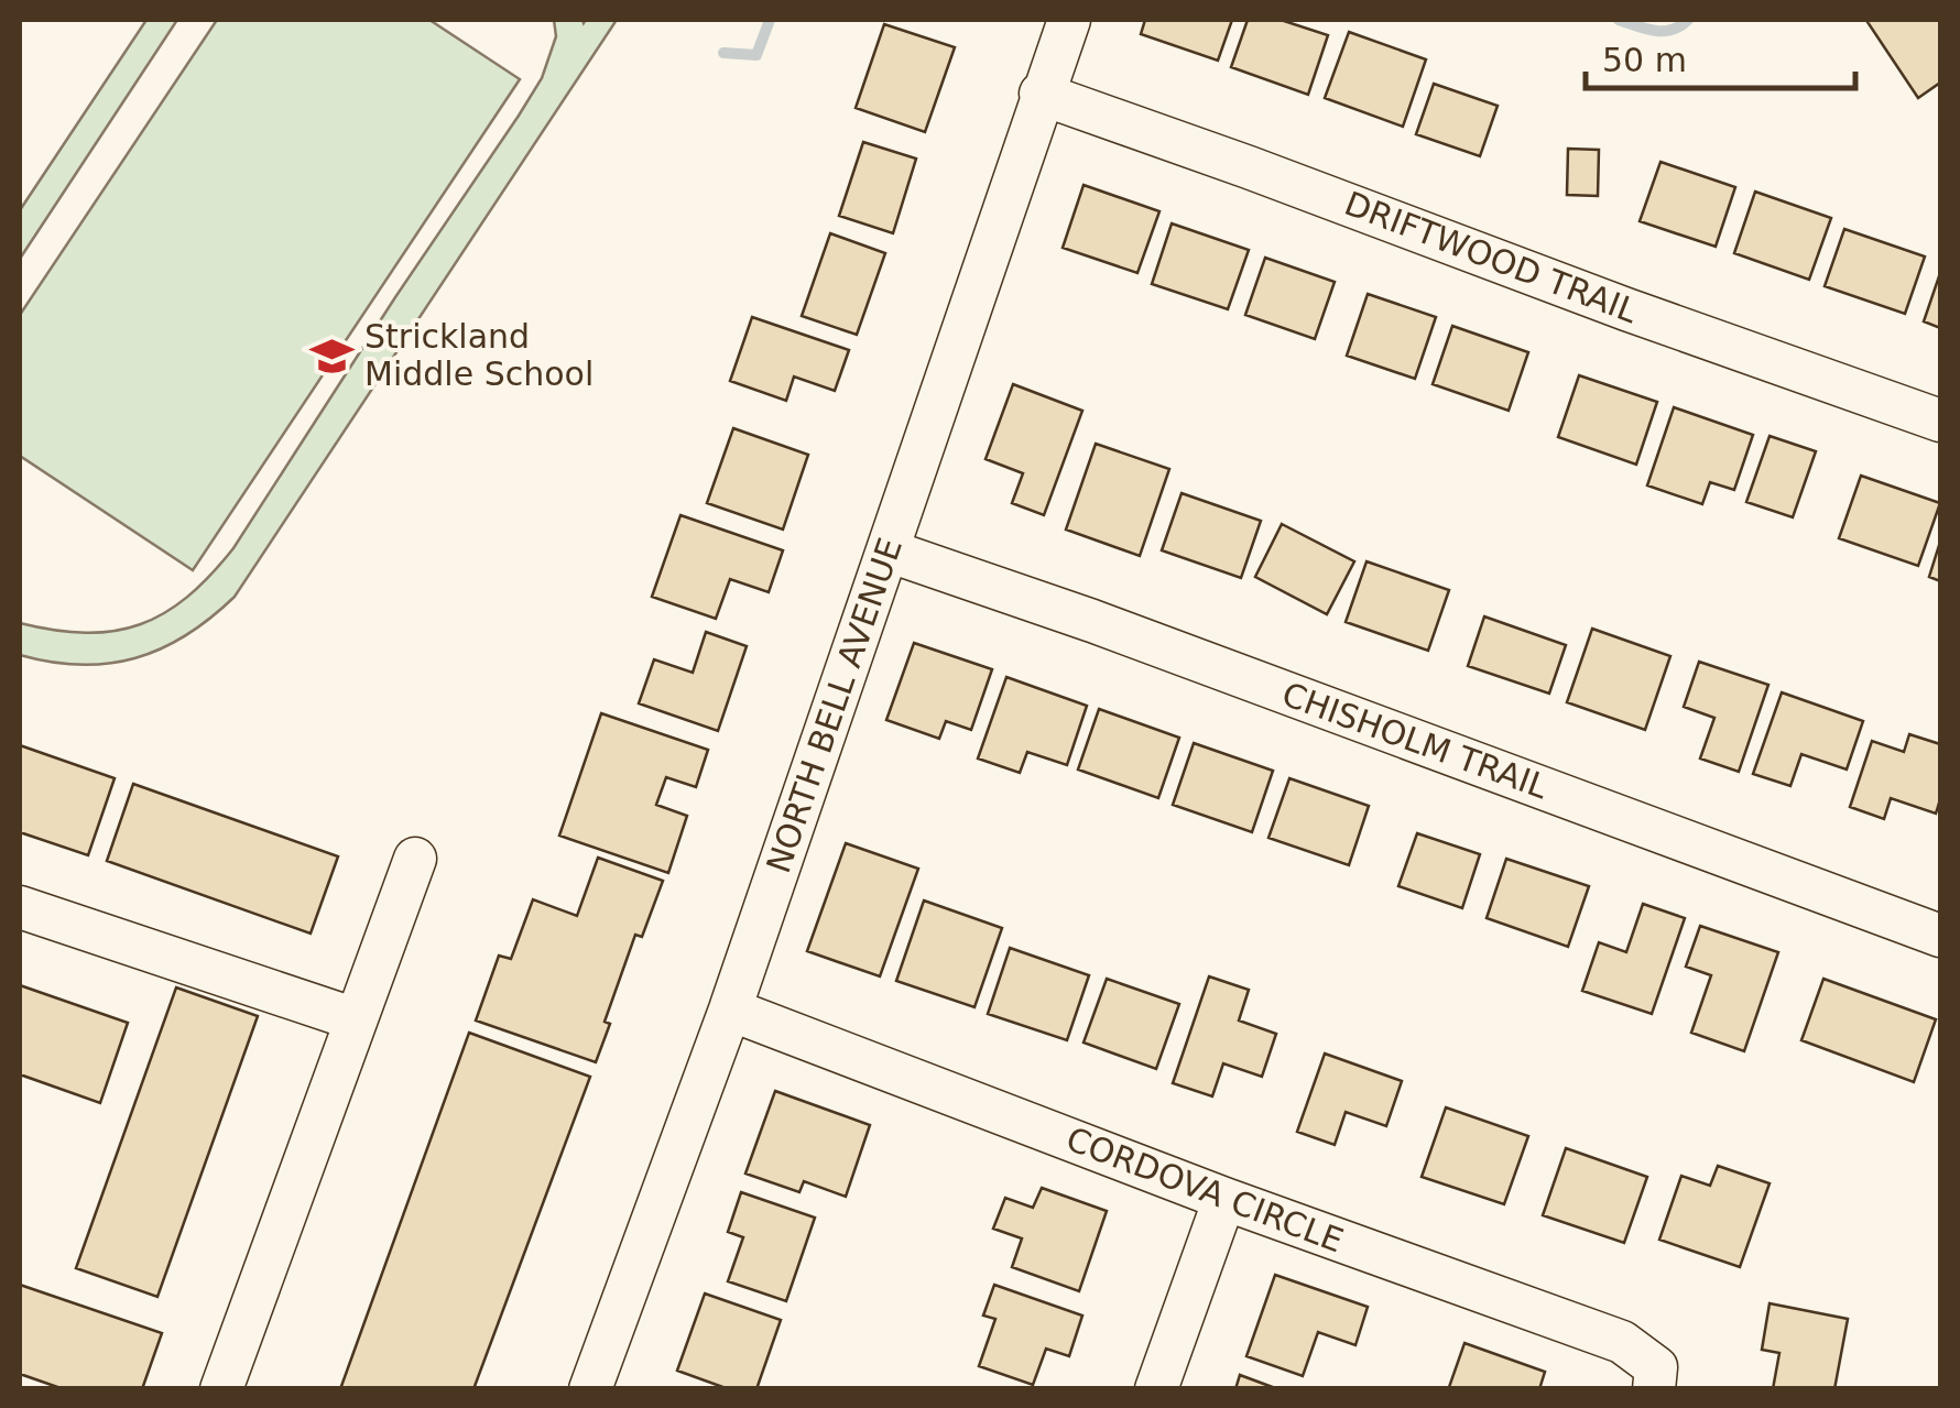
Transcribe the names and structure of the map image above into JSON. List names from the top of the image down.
{
  "streets": {
    "street": [
      "DRIFTWOOD TRAIL",
      "NORTH BELL AVENUE",
      "CHISHOLM TRAIL",
      "CORDOVA CIRCLE"
    ]
  },
  "crossings": [
    ["DRIFTWOOD TRAIL", "NORTH BELL AVENUE"],
    ["NORTH BELL AVENUE", "CHISHOLM TRAIL"],
    ["NORTH BELL AVENUE", "CORDOVA CIRCLE"]
  ],
  "places": {
    "school or university": ["Strickland Middle School"]
  },
  "scale_bar": "50 m"
}
